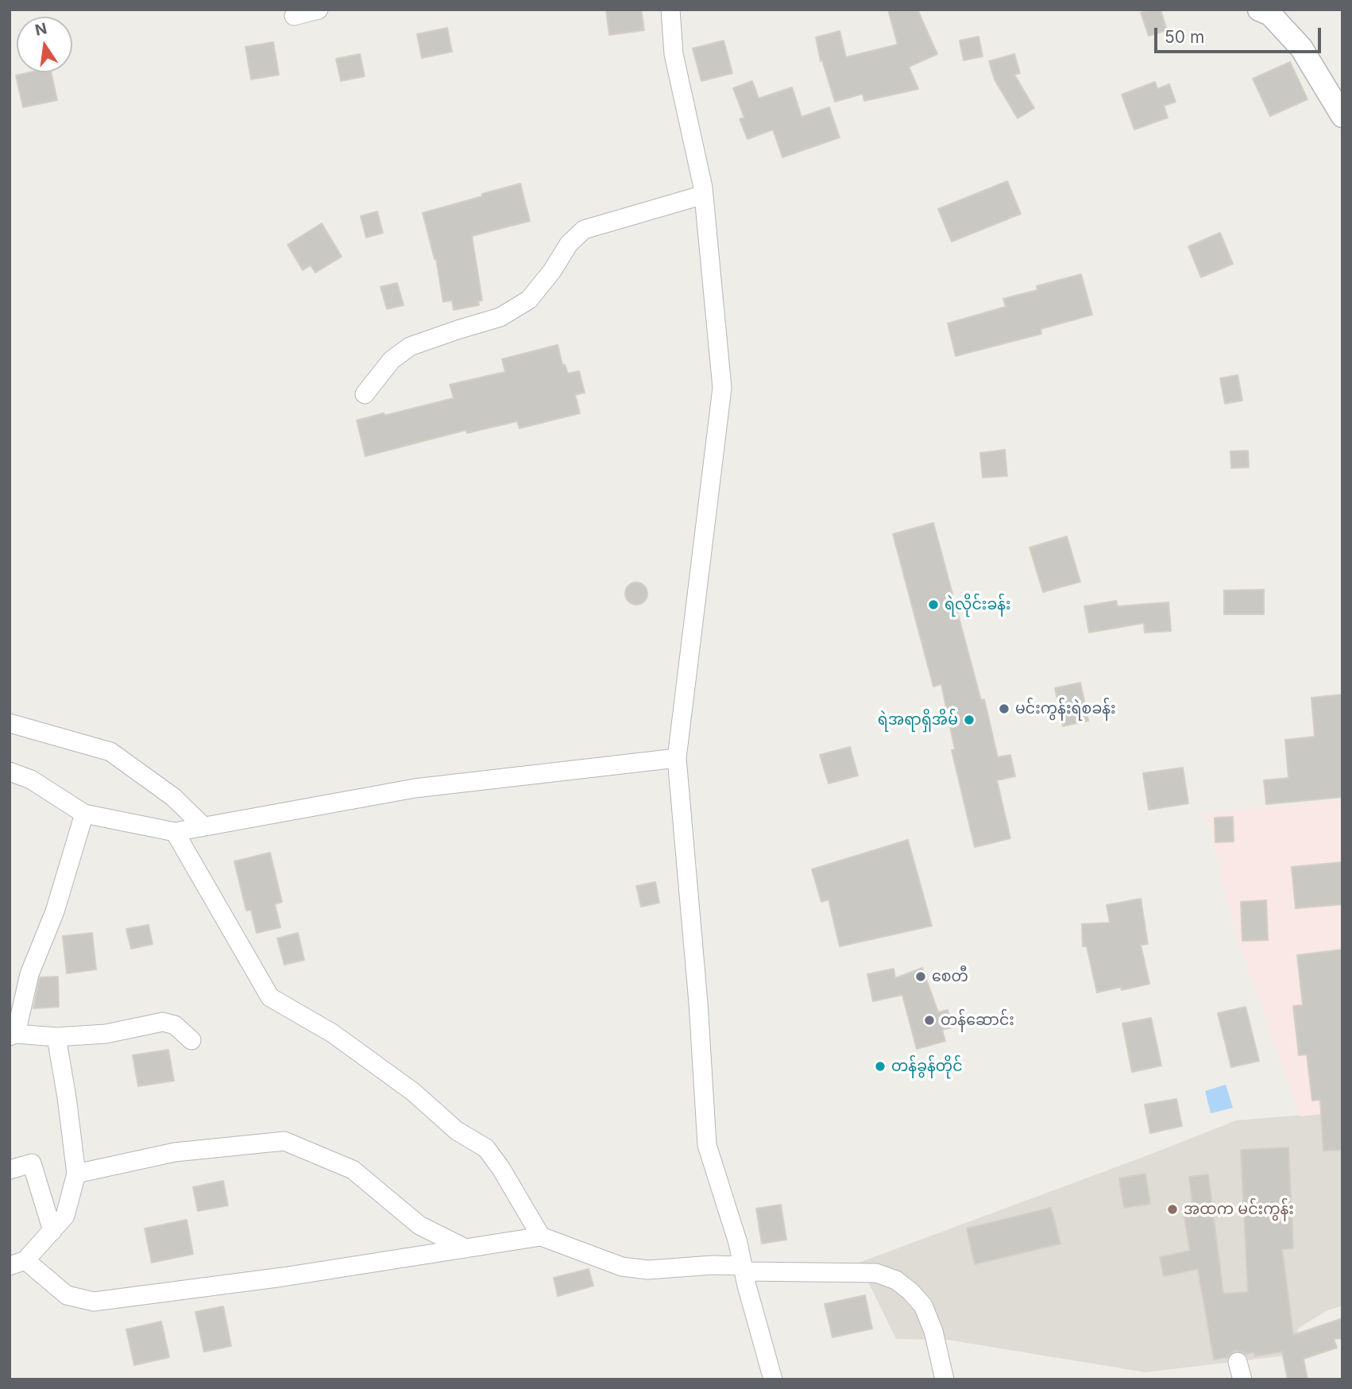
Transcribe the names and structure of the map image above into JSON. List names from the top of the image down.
{
  "places": [
    "ရဲလိုင်းခန်း",
    "မင်းကွန်းရဲစခန်း",
    "ရဲအရာရှိအိမ်",
    "စေတီ",
    "တန်ဆောင်း",
    "တန်ခွန်တိုင်",
    "အထက မင်းကွန်း"
  ],
  "scale_bar": "50 m",
  "north": "top"
}
